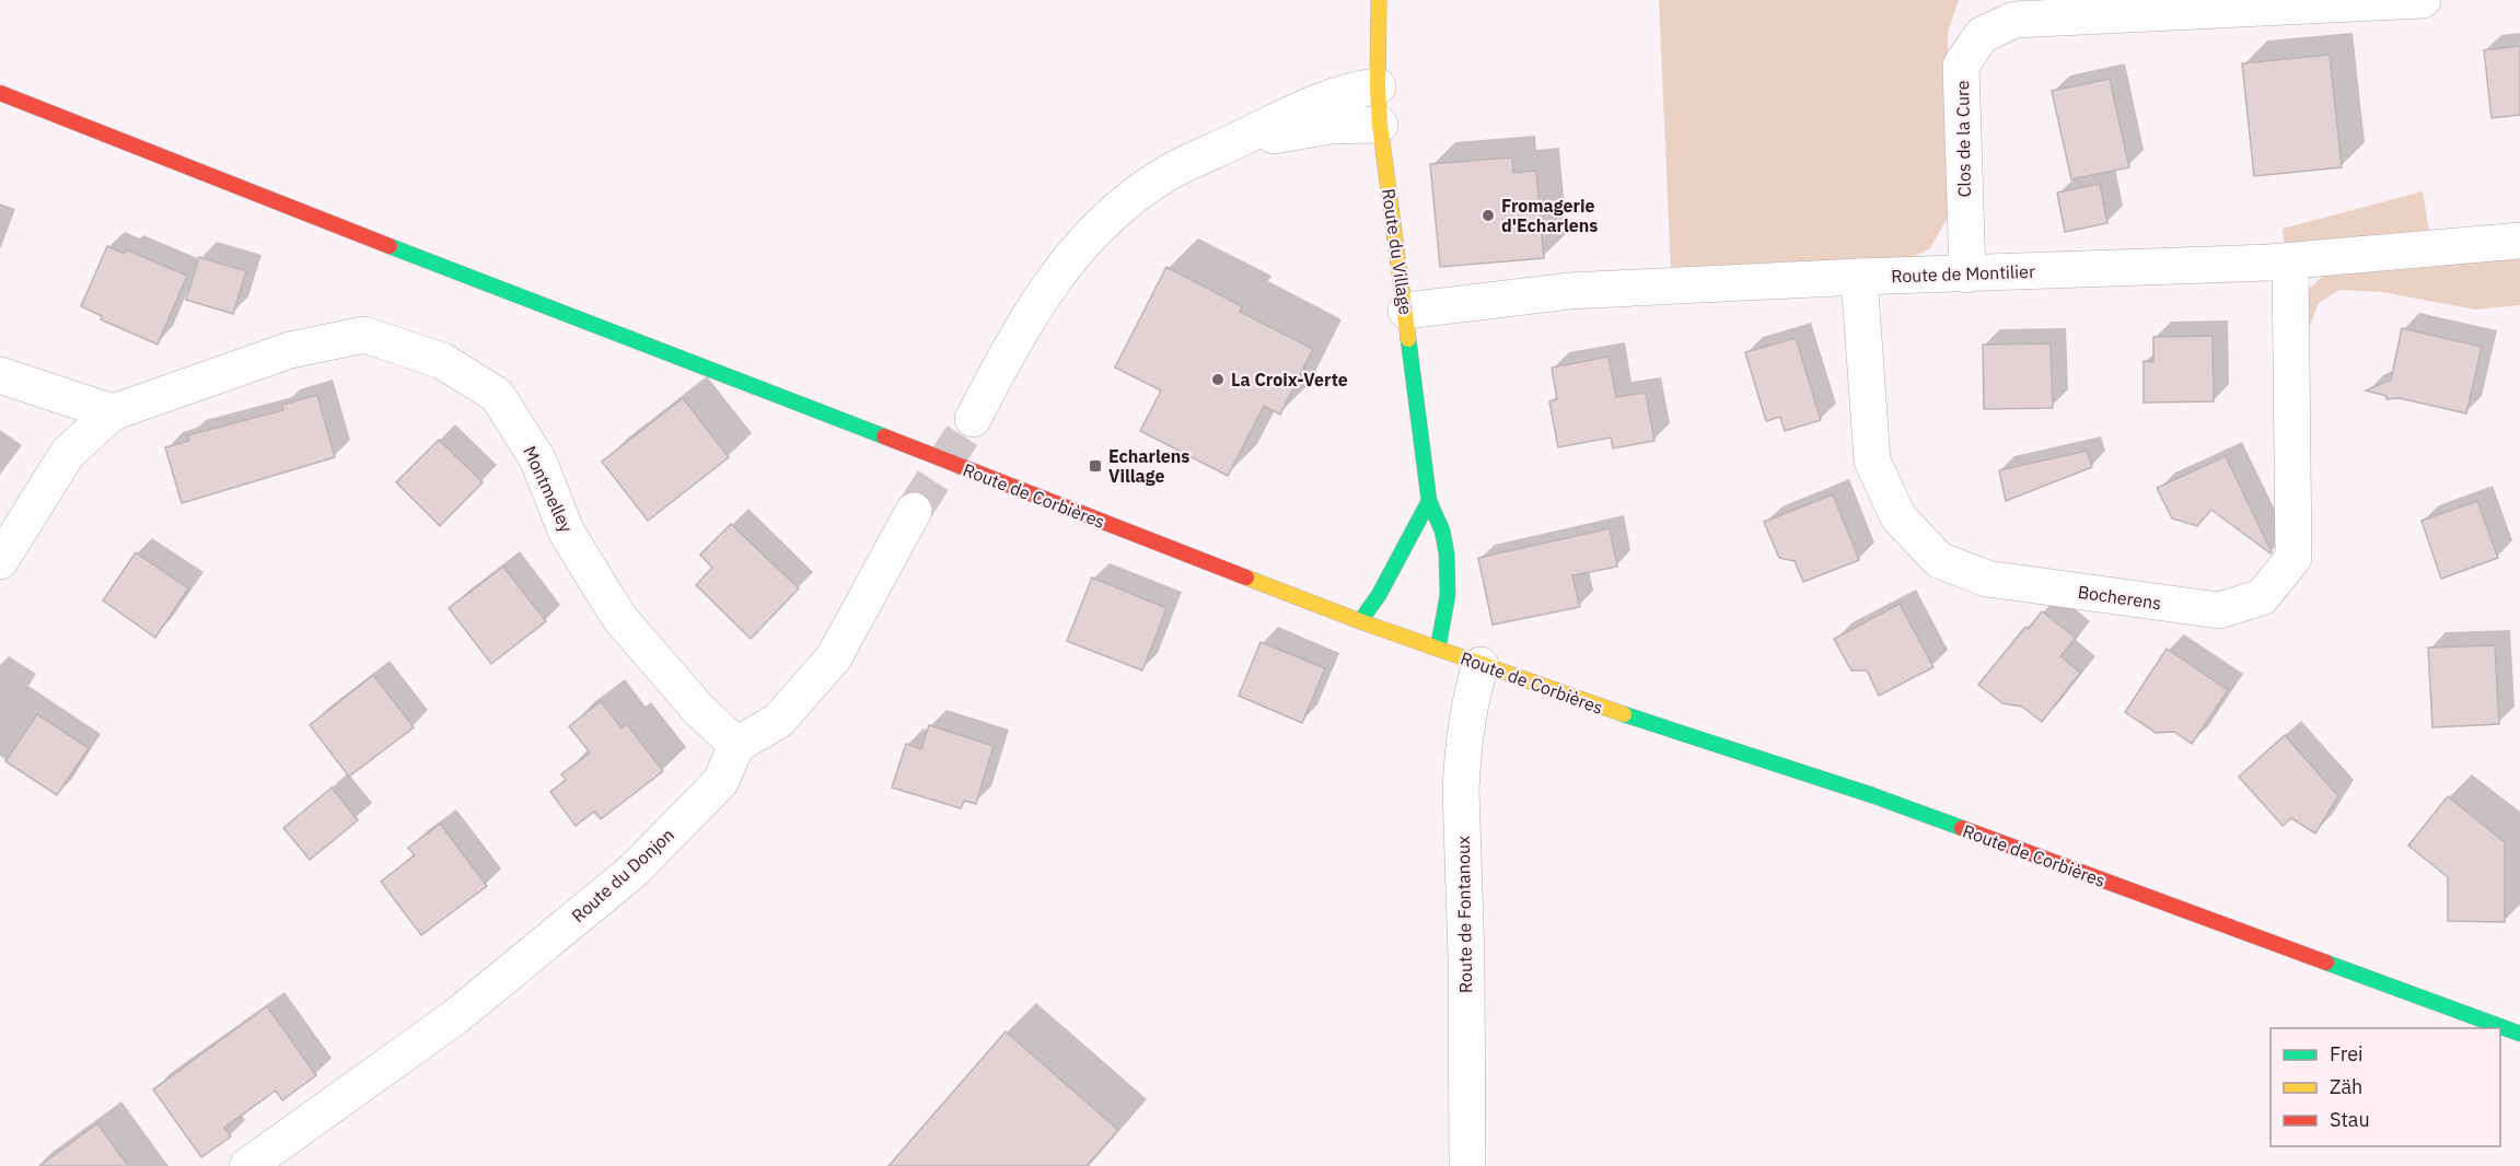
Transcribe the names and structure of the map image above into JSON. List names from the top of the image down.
{
  "streets": {
    "main road": ["Route du Village", "Route de Corbières"],
    "street": [
      "Clos de la Cure",
      "Route de Montilier",
      "Montmelley",
      "Bocherens",
      "Route du Donjon",
      "Route de Fontanoux"
    ]
  },
  "crossings": [
    ["Clos de la Cure", "Route de Montilier"],
    ["Route du Village", "Route de Montilier"],
    ["Route du Village", "Route de Corbières"],
    ["Route de Montilier", "Bocherens"],
    ["Montmelley", "Route du Donjon"],
    ["Route de Corbières", "Route de Fontanoux"]
  ],
  "places": {
    "other": ["Fromagerie d'Echarlens", "La Croix-Verte"],
    "transit": ["Echarlens Village"]
  },
  "legend": ["Frei", "Zäh", "Stau"]
}
